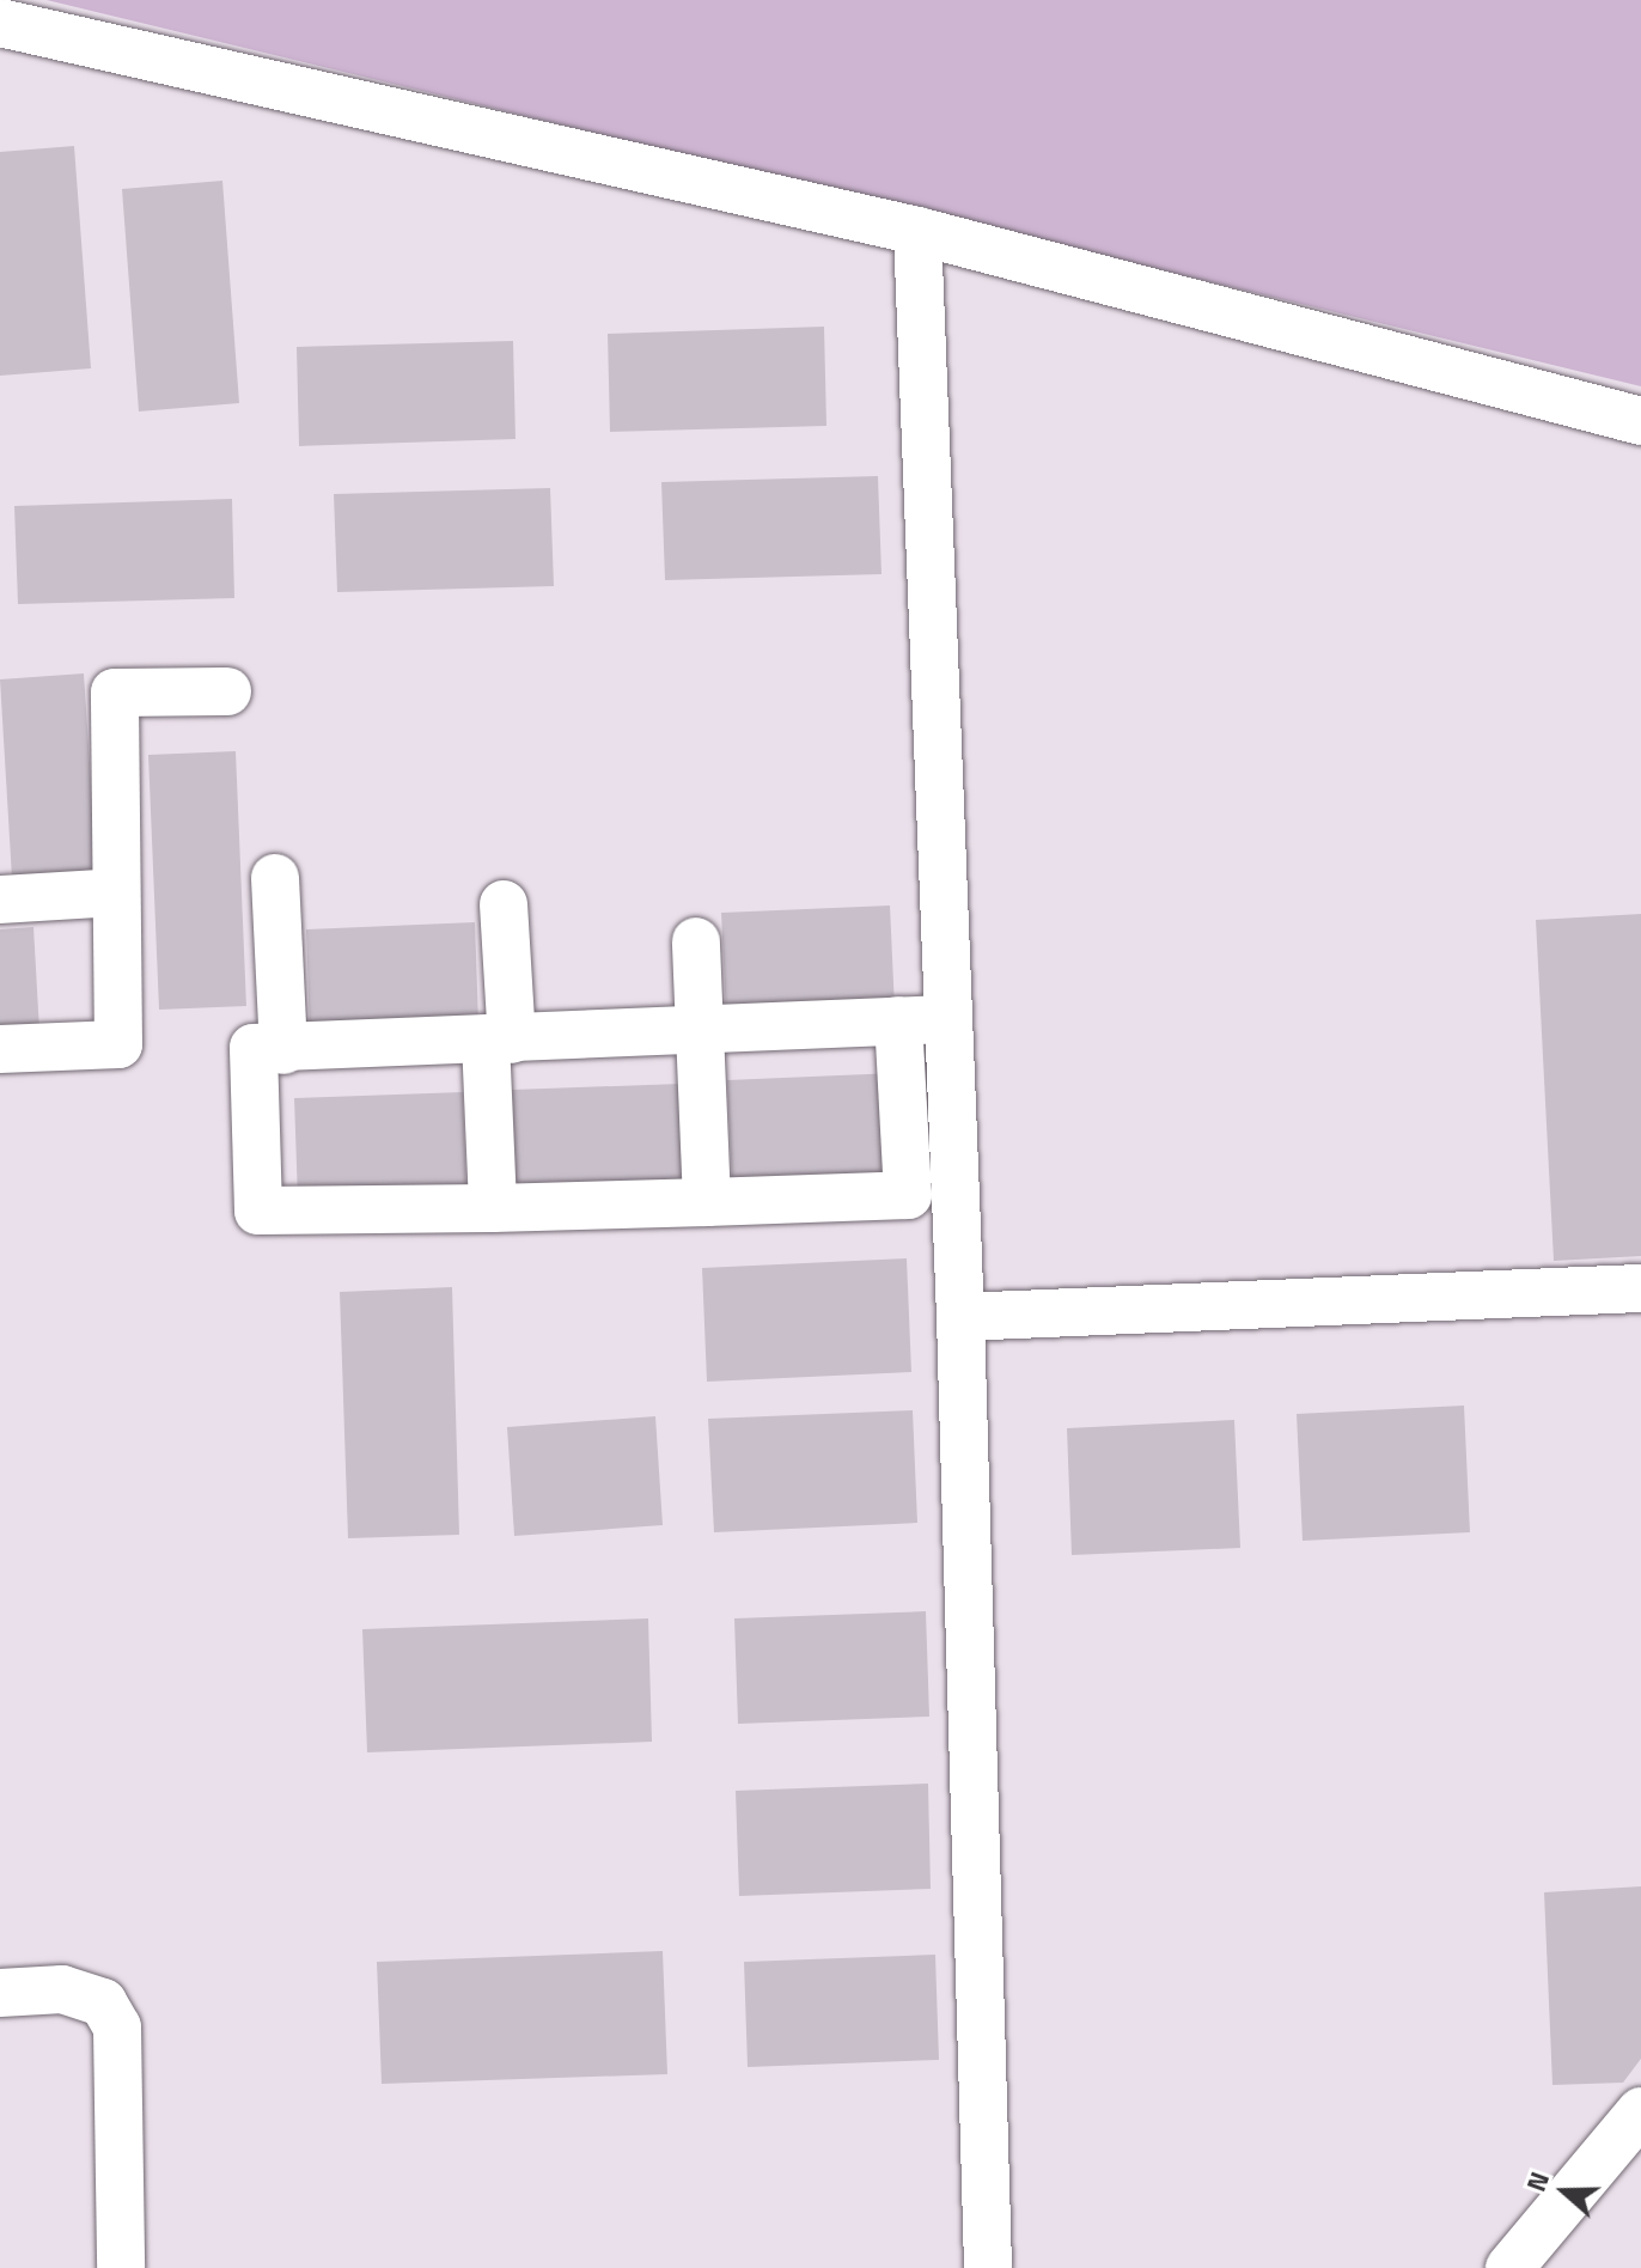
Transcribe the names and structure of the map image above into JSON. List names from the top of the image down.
{
  "north": "left"
}
